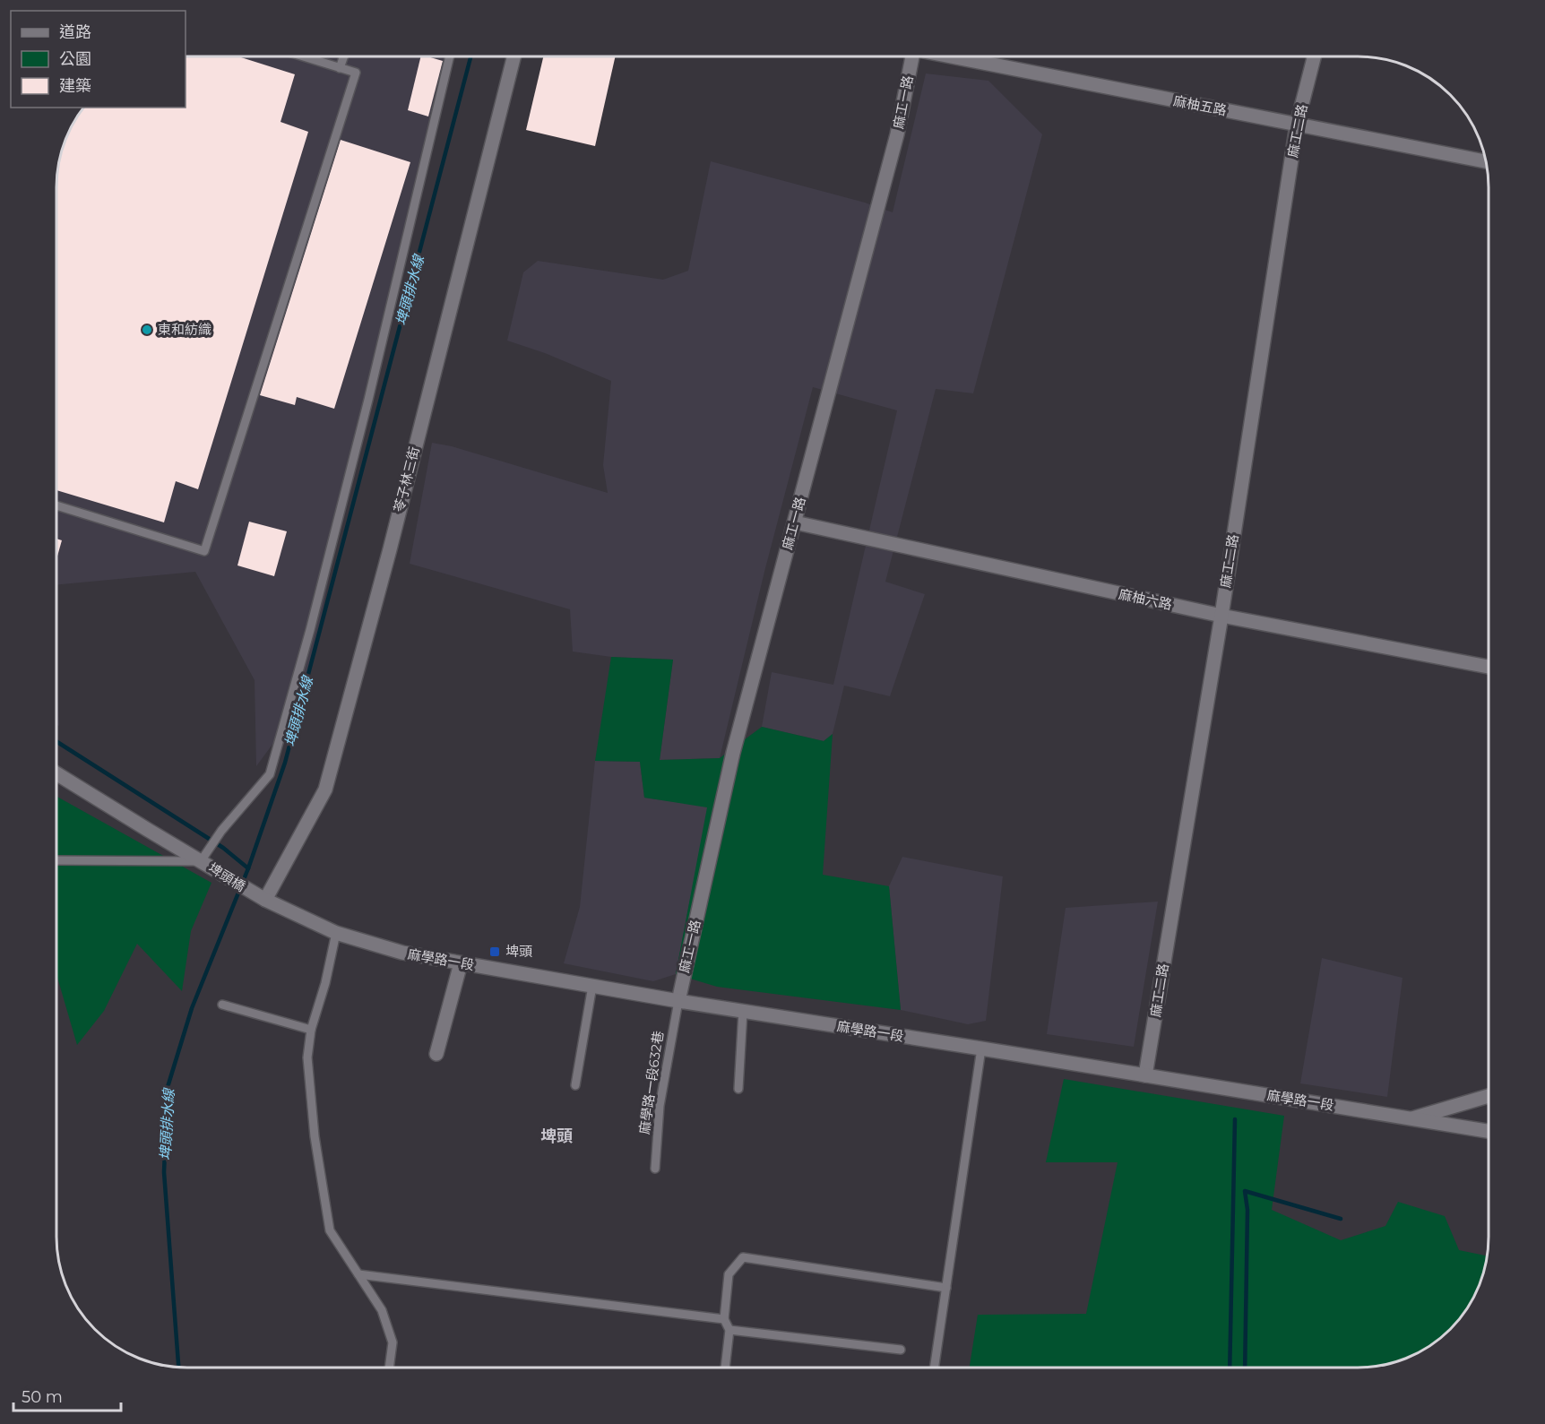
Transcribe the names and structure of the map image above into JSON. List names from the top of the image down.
{
  "streets": {
    "street": [
      "麻工一路",
      "麻柚五路",
      "麻工二路",
      "苓子林三街",
      "麻柚六路",
      "埤頭橋",
      "麻學路一段"
    ],
    "lane": ["麻學路一段632巷"]
  },
  "crossings": [
    ["麻工一路", "麻柚六路"],
    ["麻工一路", "麻學路一段"],
    ["麻工一路", "麻學路一段632巷"],
    ["麻柚五路", "麻工二路"],
    ["麻工二路", "麻柚六路"],
    ["麻工二路", "麻學路一段"],
    ["苓子林三街", "埤頭橋"],
    ["苓子林三街", "麻學路一段"],
    ["埤頭橋", "麻學路一段"],
    ["麻學路一段", "麻學路一段632巷"]
  ],
  "districts": ["埤頭"],
  "water": ["埤頭排水線"],
  "places": {
    "other": ["東和紡織"],
    "transit": ["埤頭"]
  },
  "legend": ["道路", "公園", "建築"],
  "scale_bar": "50 m"
}
